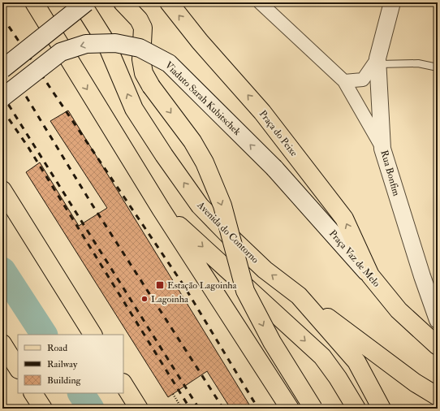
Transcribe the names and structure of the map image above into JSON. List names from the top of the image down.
{
  "streets": {
    "main road": [
      "Viaduto Sarah Kubitschek",
      "Praça do Peixe",
      "Avenida do Contorno",
      "Praça Vaz de Melo"
    ],
    "street": ["Rua Bonfim"]
  },
  "crossings": [
    ["Viaduto Sarah Kubitschek", "Praça Vaz de Melo"],
    ["Praça do Peixe", "Praça Vaz de Melo"]
  ],
  "one_way": ["Viaduto Sarah Kubitschek"],
  "places": {
    "transit": ["Estação Lagoinha"],
    "other": ["Lagoinha"]
  },
  "legend": ["Road", "Railway", "Building"]
}
